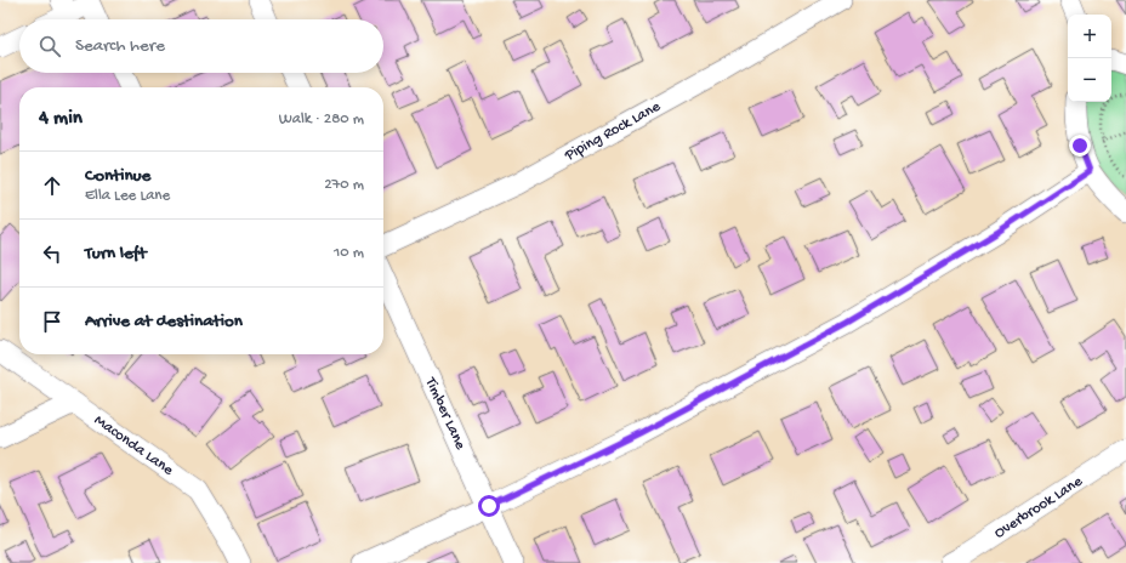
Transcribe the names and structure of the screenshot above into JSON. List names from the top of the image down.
{
  "streets": {
    "street": [
      "Piping Rock Lane",
      "Timber Lane",
      "Maconda Lane",
      "Overbrook Lane"
    ]
  },
  "page": {
    "map_buttons": ["+", "−"],
    "search": "Search here",
    "heading": ["4 min", "Walk · 280 m"],
    "list": [
      ["Continue", "Ella Lee Lane", "270 m"],
      ["Turn left", "10 m"],
      "Arrive at destination"
    ]
  }
}
